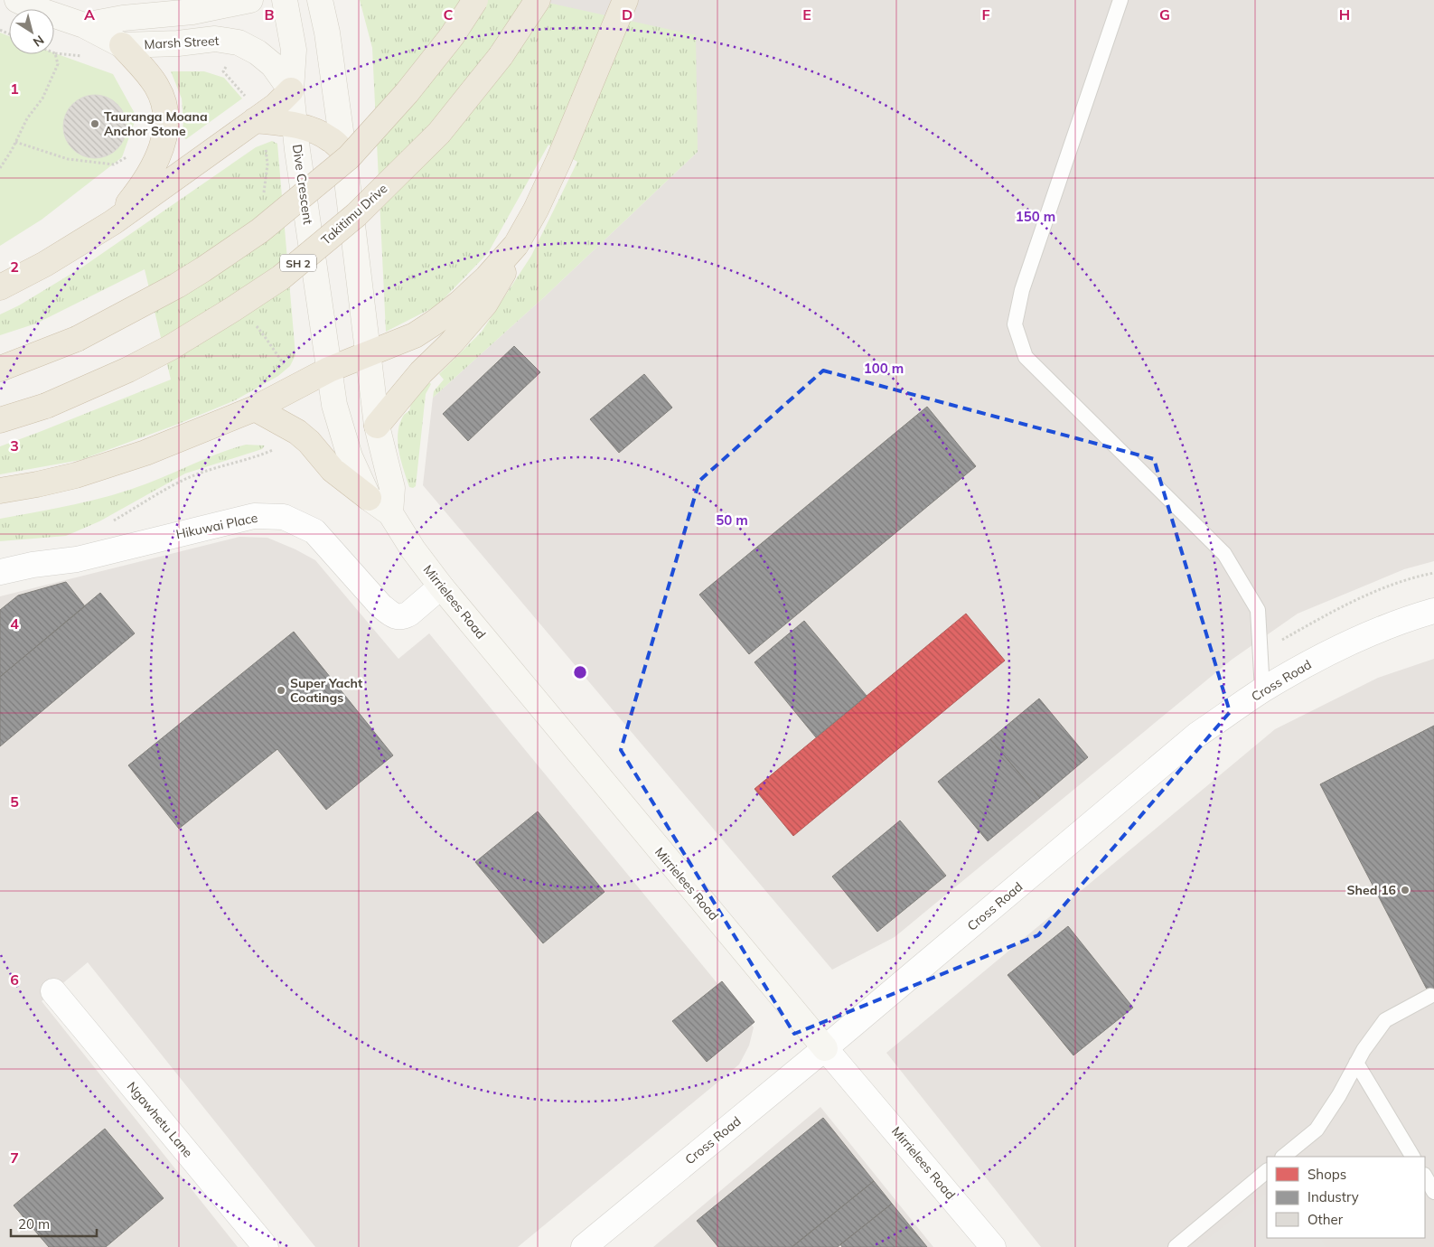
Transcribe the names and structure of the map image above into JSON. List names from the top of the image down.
{
  "streets": {
    "highway": ["Takitimu Drive", "SH 2"],
    "main road": ["Marsh Street", "Dive Crescent", "Mirrielees Road"],
    "street": ["Hikuwai Place", "Cross Road", "Ngawhetu Lane"]
  },
  "crossings": [
    ["Marsh Street", "Dive Crescent"],
    ["Hikuwai Place", "Mirrielees Road"],
    ["Mirrielees Road", "Cross Road"]
  ],
  "places": ["Tauranga Moana Anchor Stone", "Super Yacht Coatings", "Shed 16"],
  "legend": ["Shops", "Industry", "Other"],
  "scale_bar": "20 m",
  "north": "bottom right",
  "grid": {
    "columns": [
      "A",
      "B",
      "C",
      "D",
      "E",
      "F",
      "G",
      "H"
    ],
    "rows": [
      "1",
      "2",
      "3",
      "4",
      "5",
      "6",
      "7"
    ]
  },
  "rings": ["150 m", "100 m", "50 m"]
}
